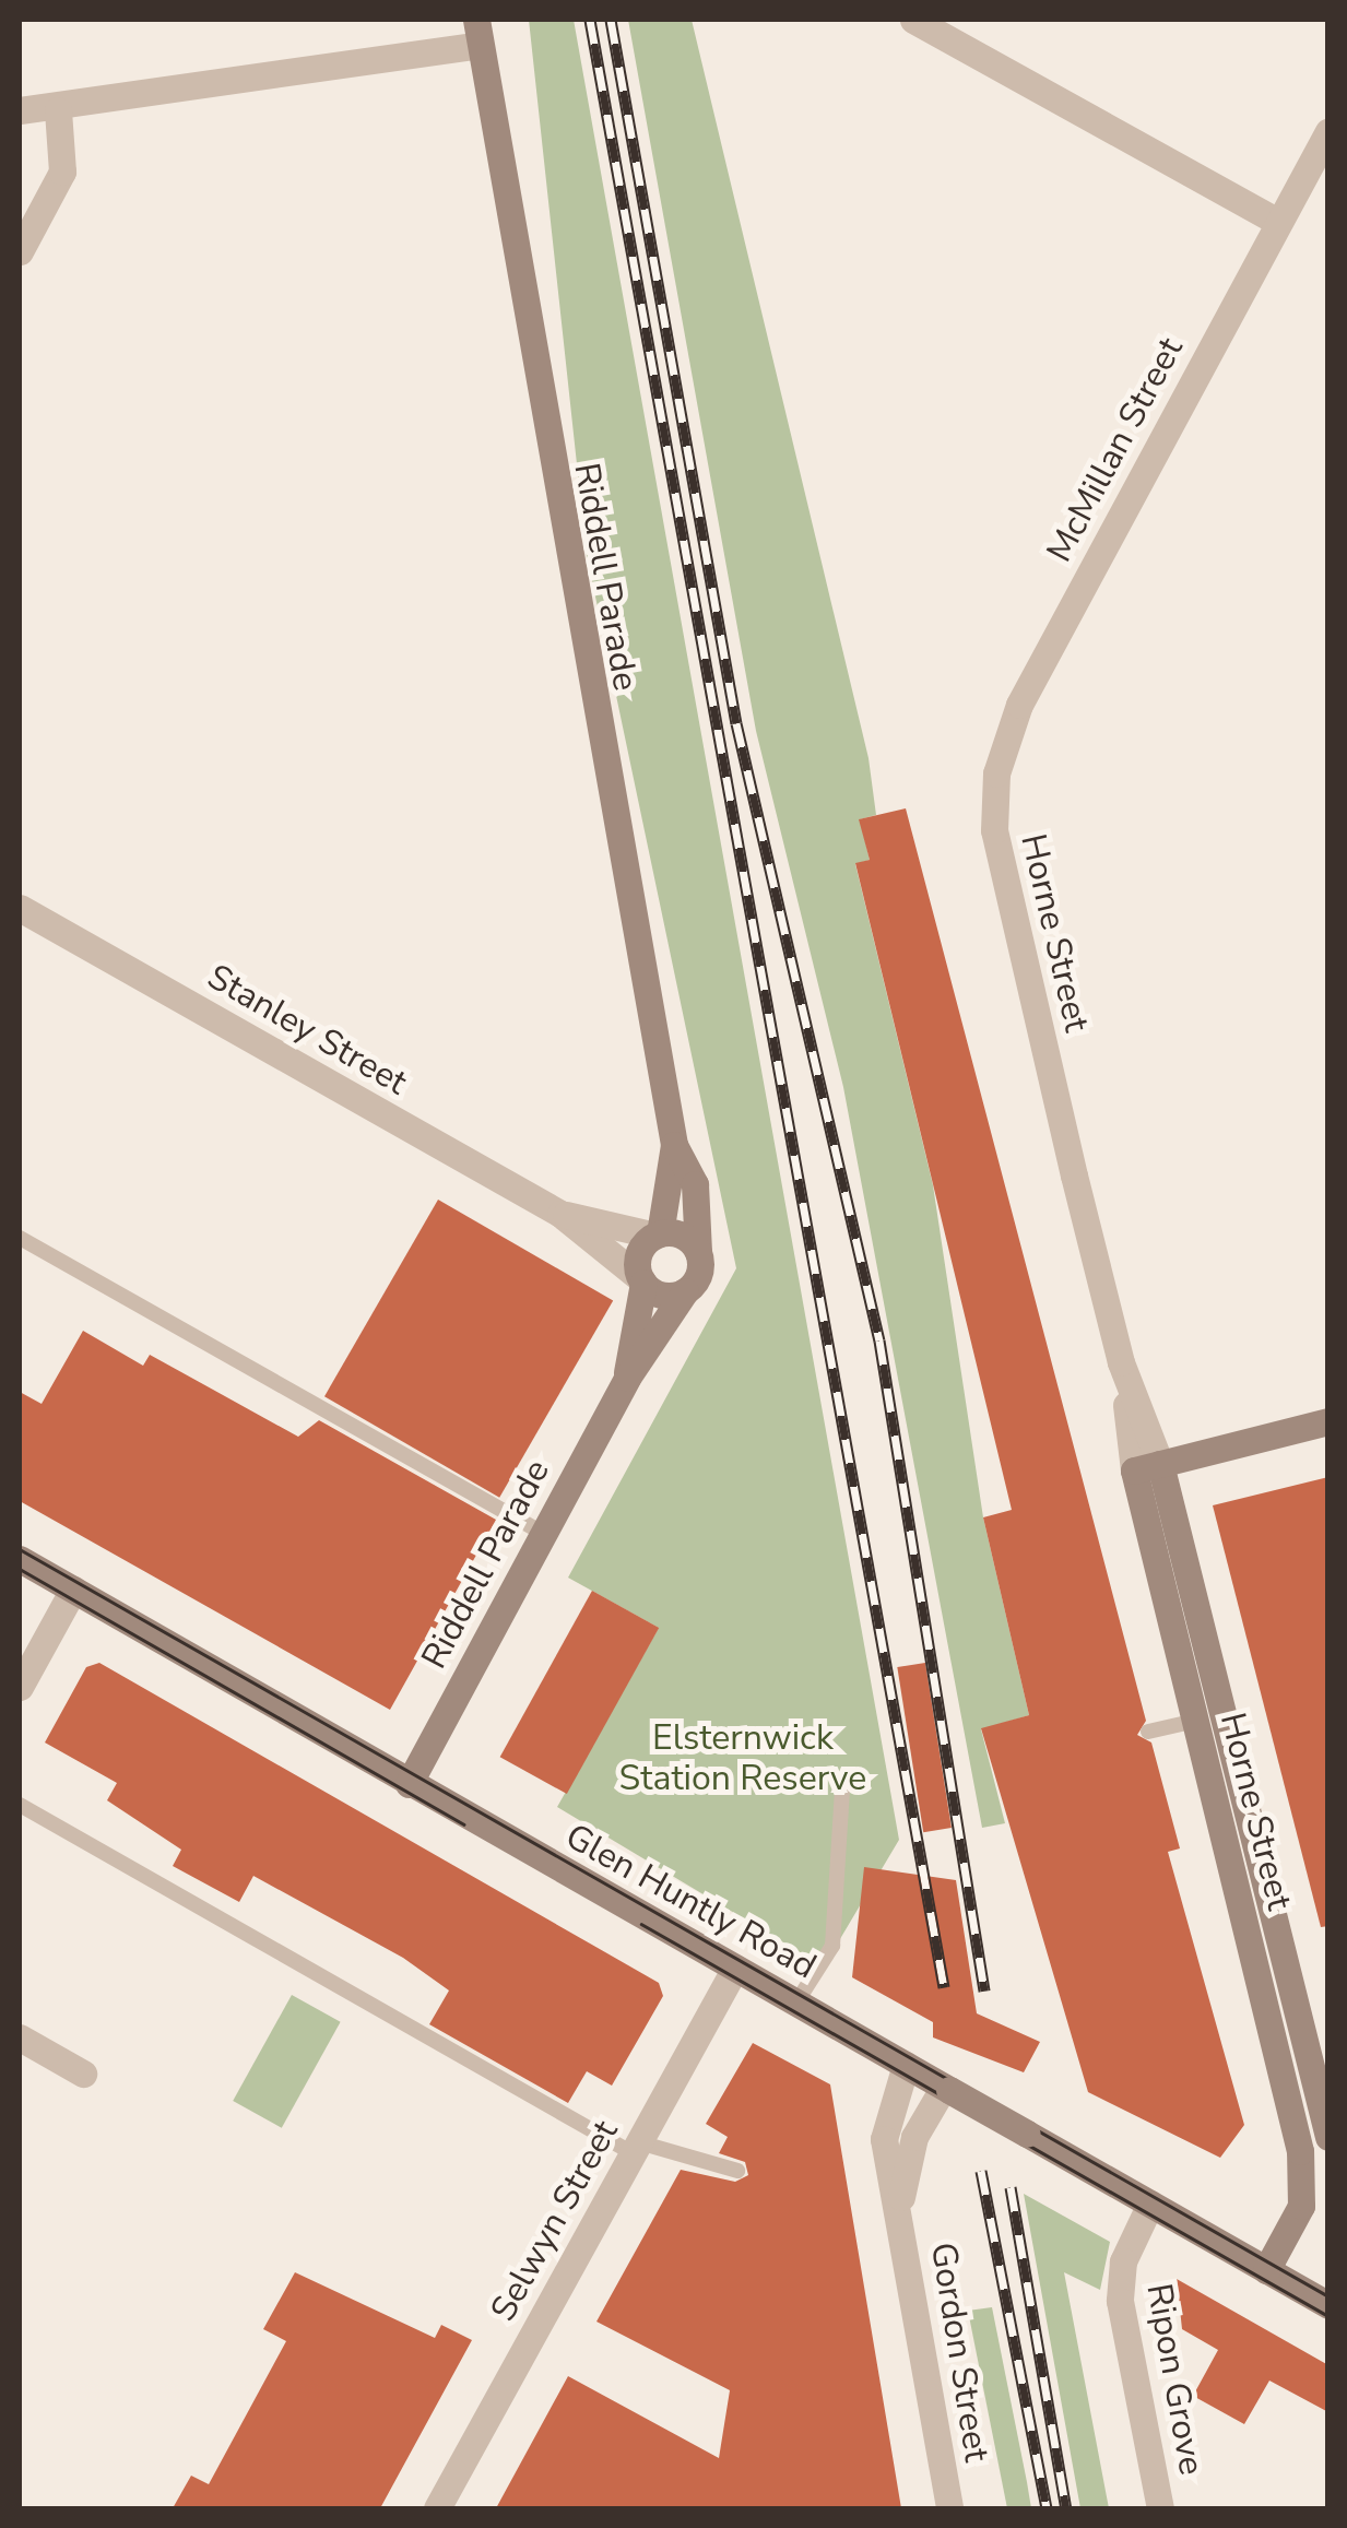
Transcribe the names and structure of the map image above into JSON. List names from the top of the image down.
{
  "streets": {
    "street": [
      "McMillan Street",
      "Riddell Parade",
      "Horne Street",
      "Stanley Street",
      "Glen Huntly Road",
      "Selwyn Street",
      "Gordon Street",
      "Ripon Grove"
    ]
  },
  "crossings": [
    ["McMillan Street", "Horne Street"],
    ["Riddell Parade", "Stanley Street"],
    ["Riddell Parade", "Glen Huntly Road"],
    ["Horne Street", "Glen Huntly Road"],
    ["Glen Huntly Road", "Selwyn Street"],
    ["Glen Huntly Road", "Gordon Street"],
    ["Glen Huntly Road", "Ripon Grove"]
  ],
  "parks": ["Elsternwick Station Reserve"]
}
